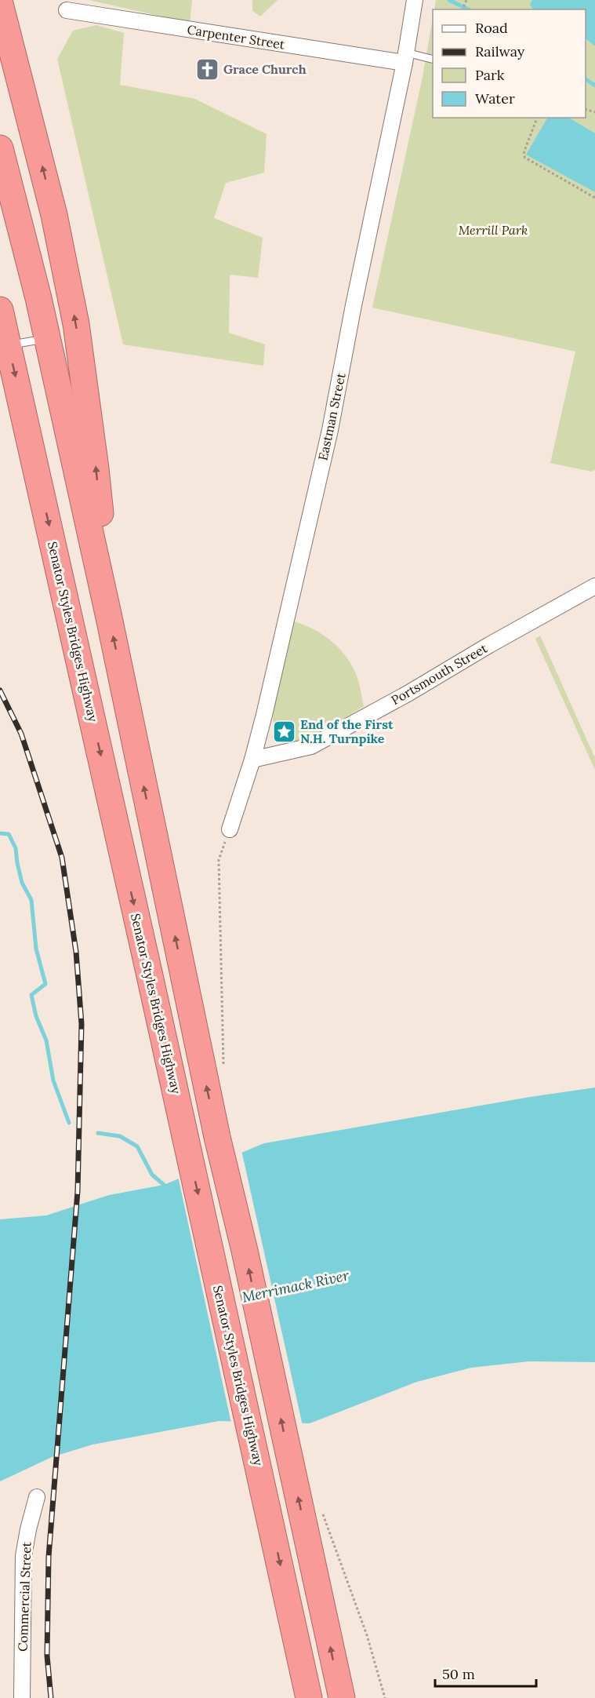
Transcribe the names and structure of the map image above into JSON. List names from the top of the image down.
{
  "streets": {
    "highway": ["Senator Styles Bridges Highway"],
    "street": [
      "Carpenter Street",
      "Eastman Street",
      "Portsmouth Street",
      "Commercial Street"
    ]
  },
  "crossings": [
    ["Carpenter Street", "Eastman Street"],
    ["Eastman Street", "Portsmouth Street"]
  ],
  "water": ["Merrimack River"],
  "parks": ["Merrill Park"],
  "places": {
    "church": ["Grace Church"],
    "place": ["End of the First N.H. Turnpike"]
  },
  "legend": [
    "Road",
    "Railway",
    "Park",
    "Water"
  ],
  "scale_bar": "50 m"
}
